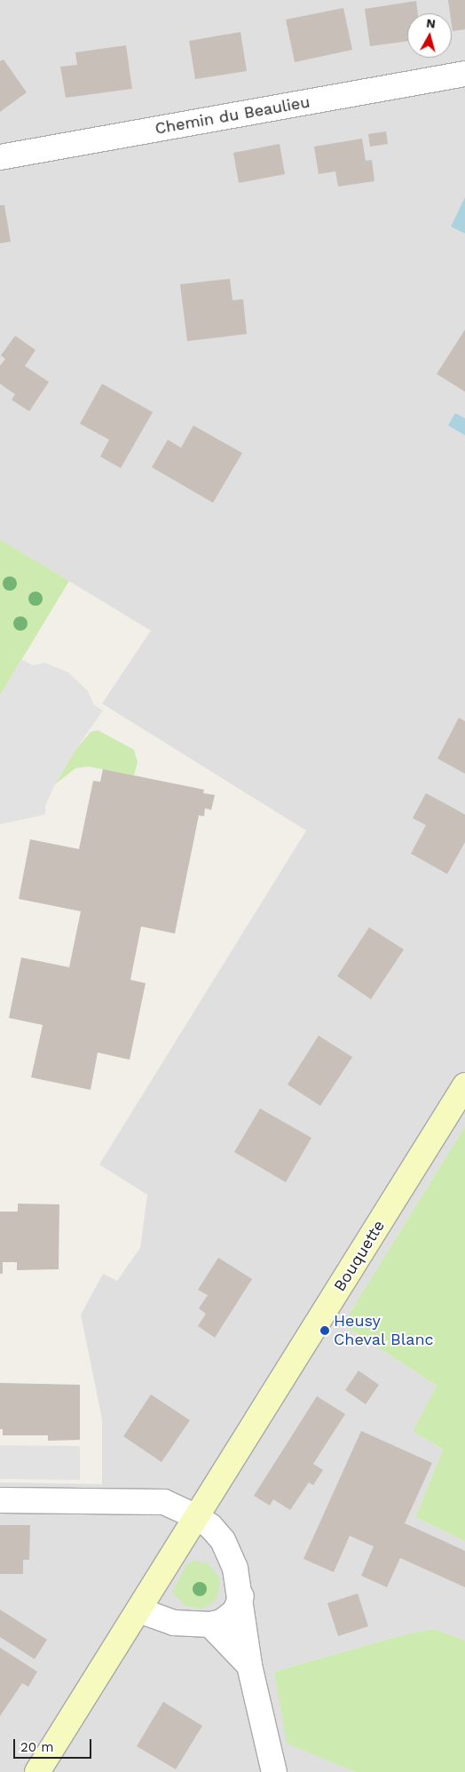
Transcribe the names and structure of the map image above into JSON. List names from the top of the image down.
{
  "streets": {
    "main road": ["Bouquette"],
    "street": ["Chemin du Beaulieu"]
  },
  "places": ["Heusy Cheval Blanc"],
  "scale_bar": "20 m",
  "north": "top"
}
